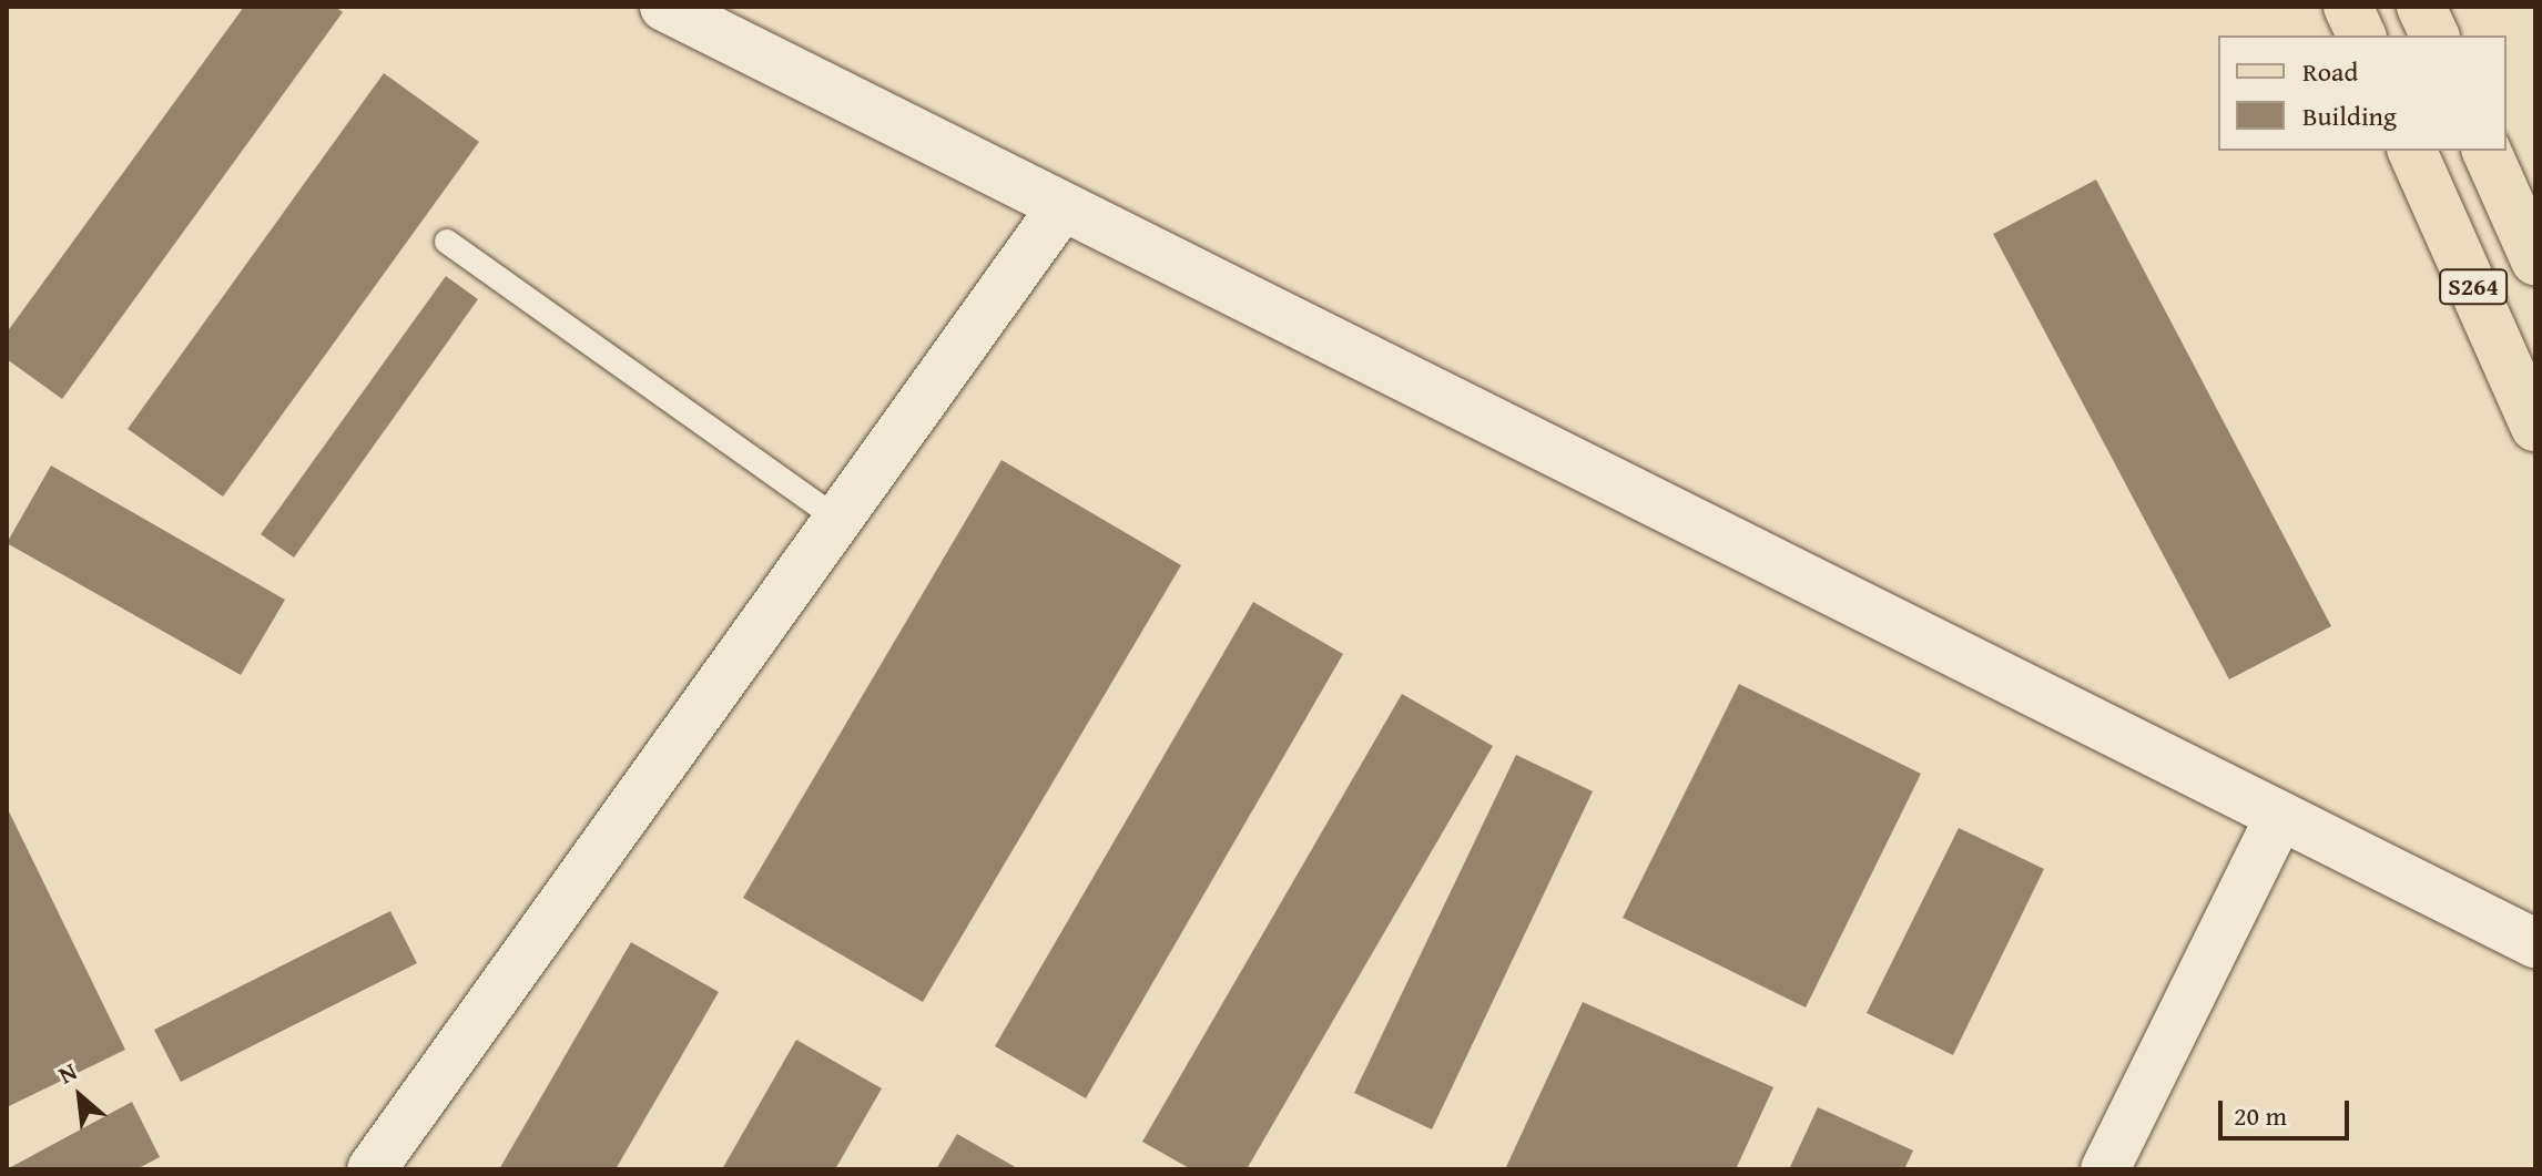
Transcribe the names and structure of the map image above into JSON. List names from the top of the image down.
{
  "streets": {
    "main road": ["S264"]
  },
  "legend": ["Road", "Building"],
  "scale_bar": "20 m",
  "north": "top left"
}
